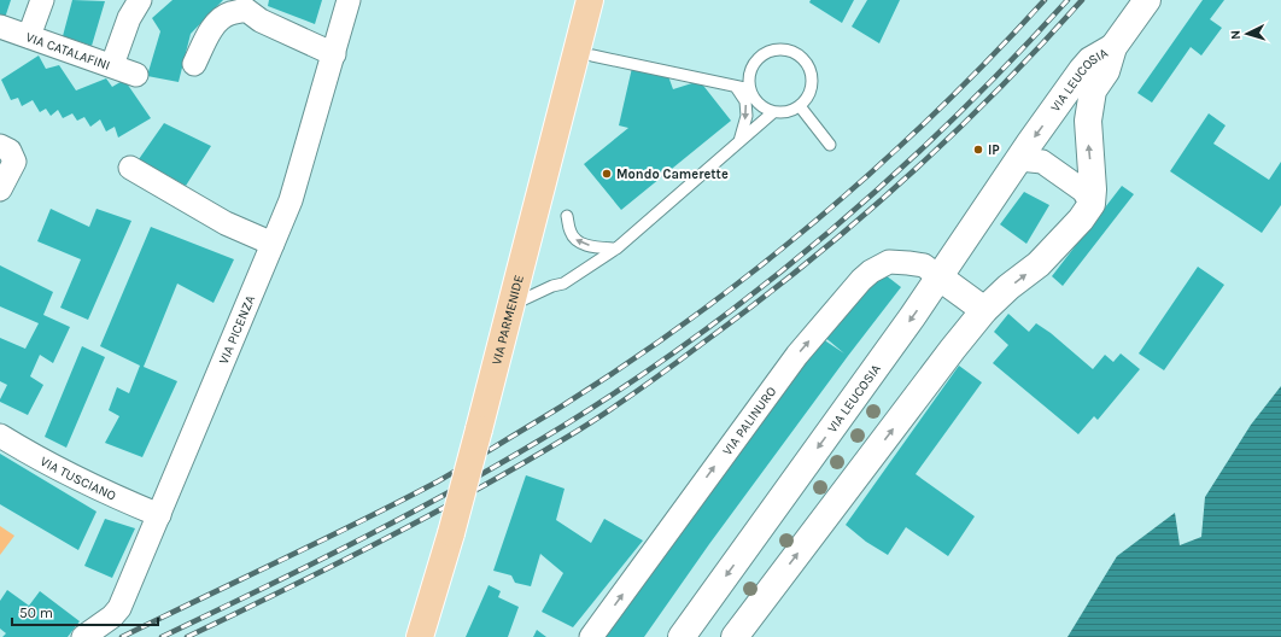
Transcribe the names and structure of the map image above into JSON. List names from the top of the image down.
{
  "streets": {
    "main road": ["VIA LEUCOSIA", "VIA PARMENIDE"],
    "street": [
      "VIA CATALAFINI",
      "VIA PICENZA",
      "VIA PALINURO",
      "VIA TUSCIANO"
    ]
  },
  "crossings": [
    ["VIA LEUCOSIA", "VIA PALINURO"],
    ["VIA PICENZA", "VIA TUSCIANO"]
  ],
  "one_way": ["VIA PALINURO"],
  "places": ["IP", "Mondo Camerette"],
  "scale_bar": "50 m",
  "north": "left"
}
